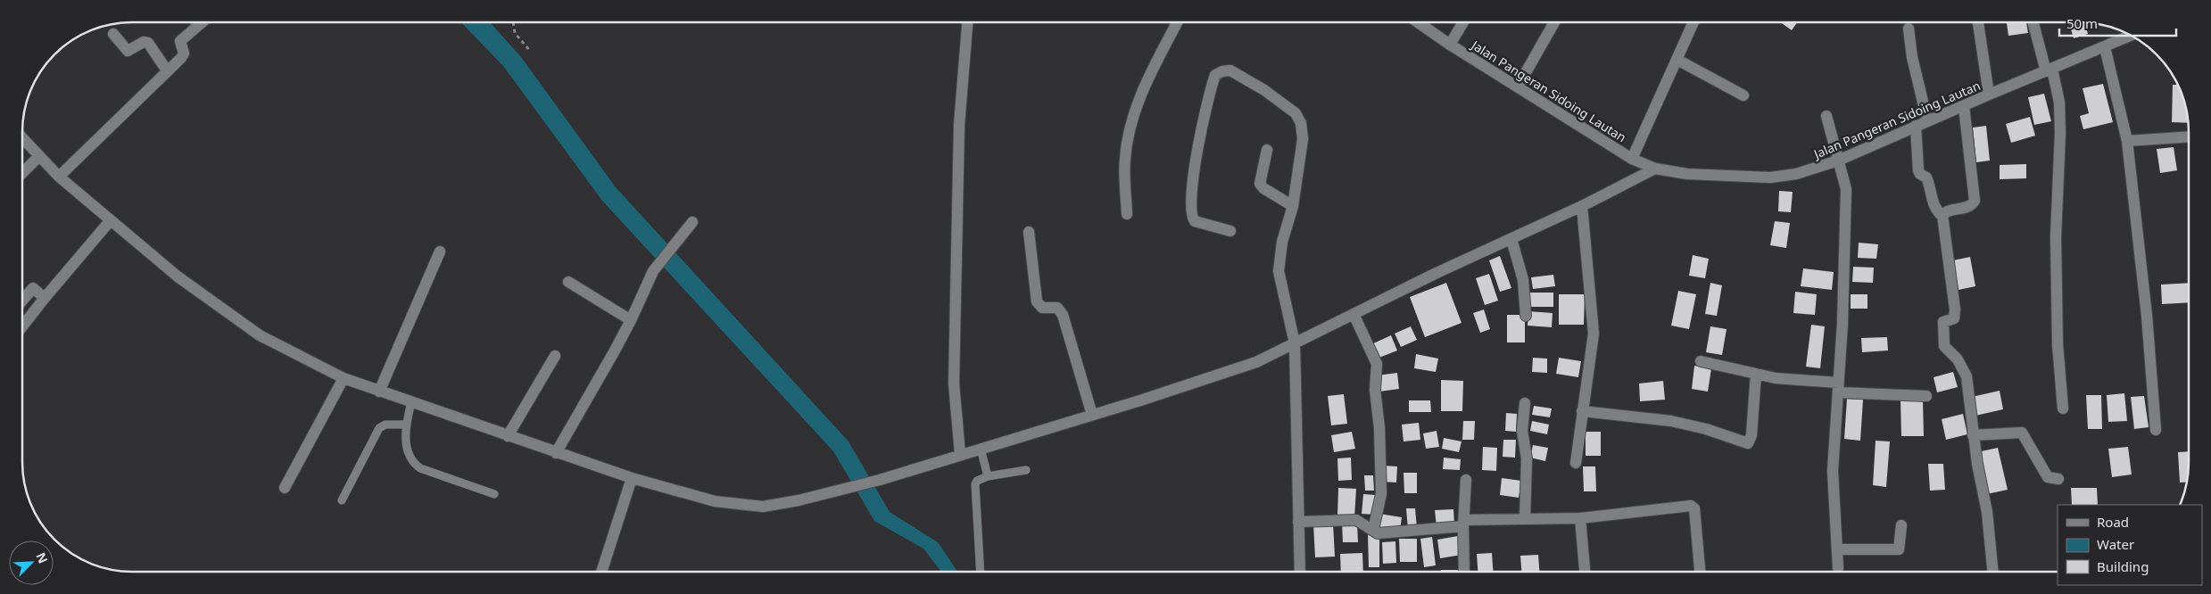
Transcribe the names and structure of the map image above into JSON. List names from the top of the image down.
{
  "streets": {
    "street": ["Jalan Pangeran Sidoing Lautan"]
  },
  "legend": ["Road", "Water", "Building"],
  "scale_bar": "50 m",
  "north": "top right"
}
